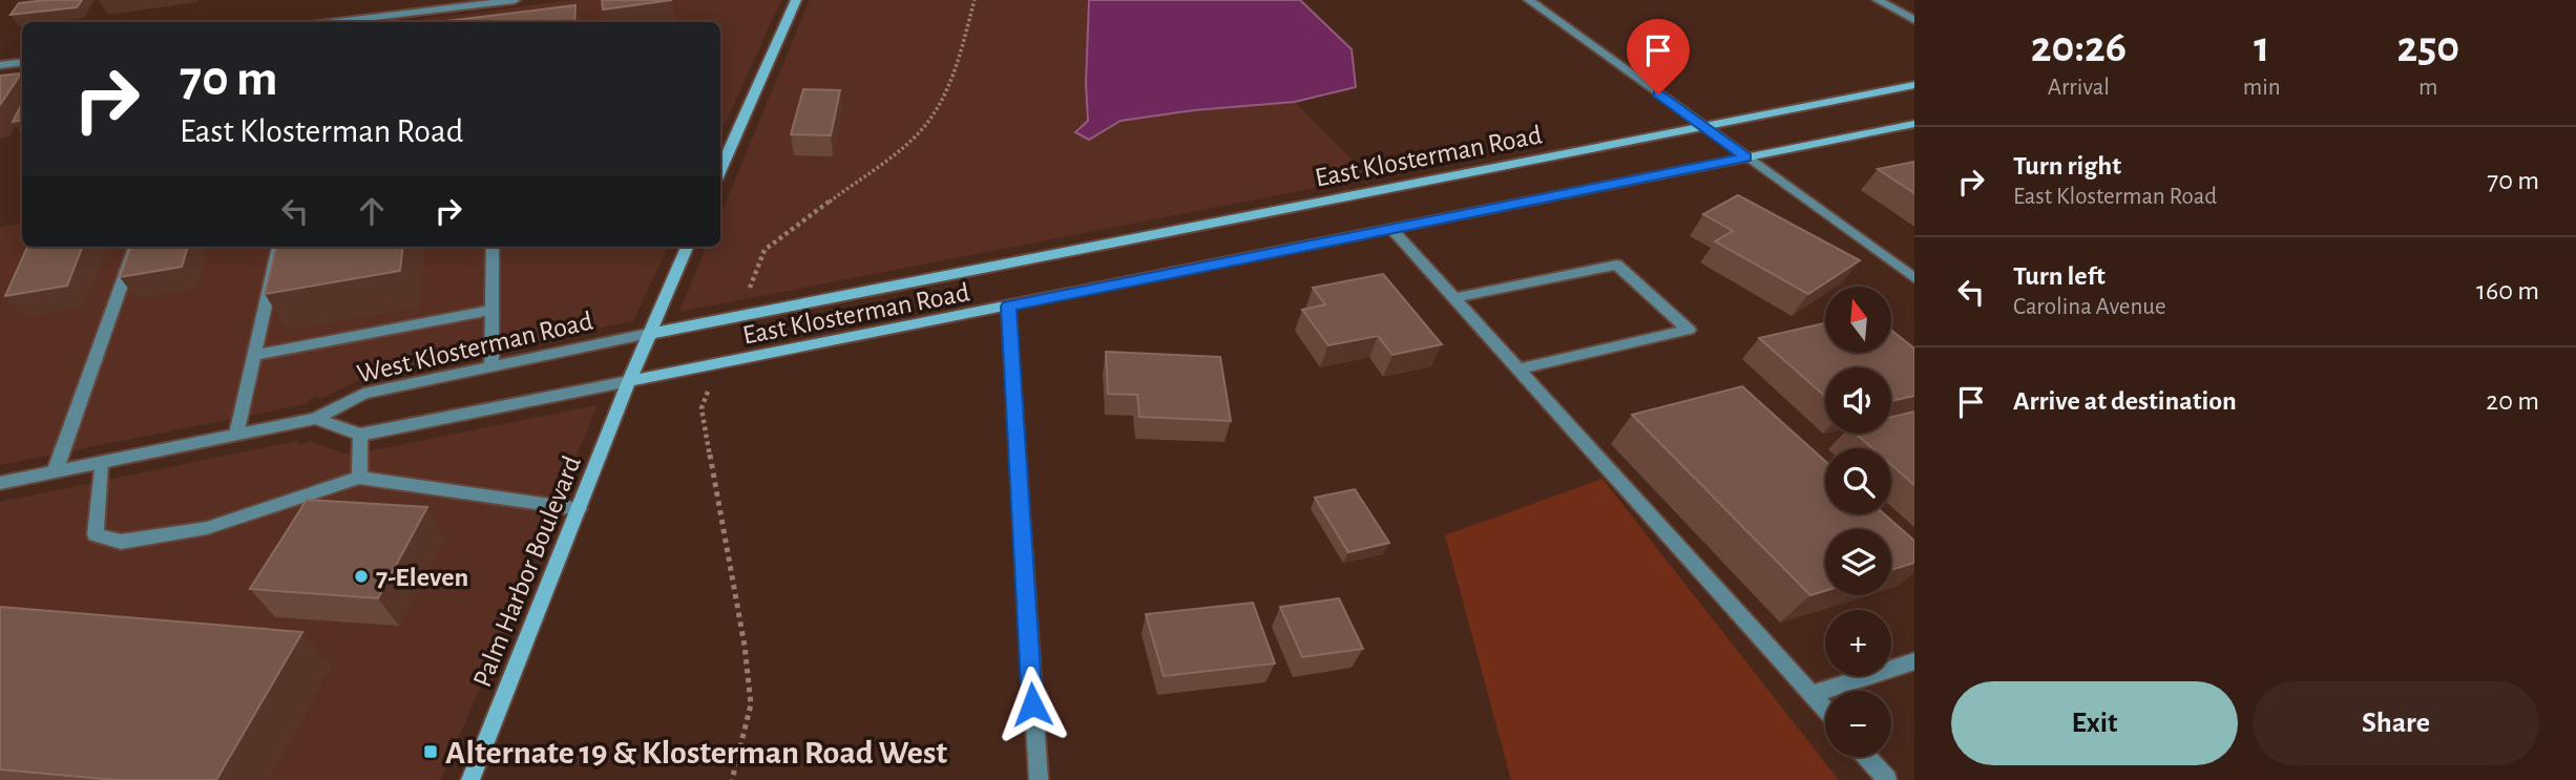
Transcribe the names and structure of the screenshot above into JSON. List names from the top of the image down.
{
  "streets": {
    "main road": ["East Klosterman Road", "Palm Harbor Boulevard"],
    "street": ["West Klosterman Road"]
  },
  "crossings": [
    ["East Klosterman Road", "West Klosterman Road"],
    ["East Klosterman Road", "Palm Harbor Boulevard"],
    ["West Klosterman Road", "Palm Harbor Boulevard"]
  ],
  "places": {
    "other": ["7-Eleven"],
    "transit": ["Alternate 19 & Klosterman Road West"]
  },
  "north": "top",
  "page": {
    "eta": [
      "20:26",
      "Arrival",
      "1",
      "min",
      "250",
      "m"
    ],
    "turn": ["70 m", "East Klosterman Road"],
    "list": [
      {
        "name": "Turn right",
        "note": "East Klosterman Road",
        "value": "70 m"
      },
      {
        "name": "Turn left",
        "note": "Carolina Avenue",
        "value": "160 m"
      },
      {
        "name": "Arrive at destination",
        "value": "20 m"
      }
    ],
    "map_buttons": ["+", "−"],
    "buttons": ["Exit", "Share"]
  }
}
